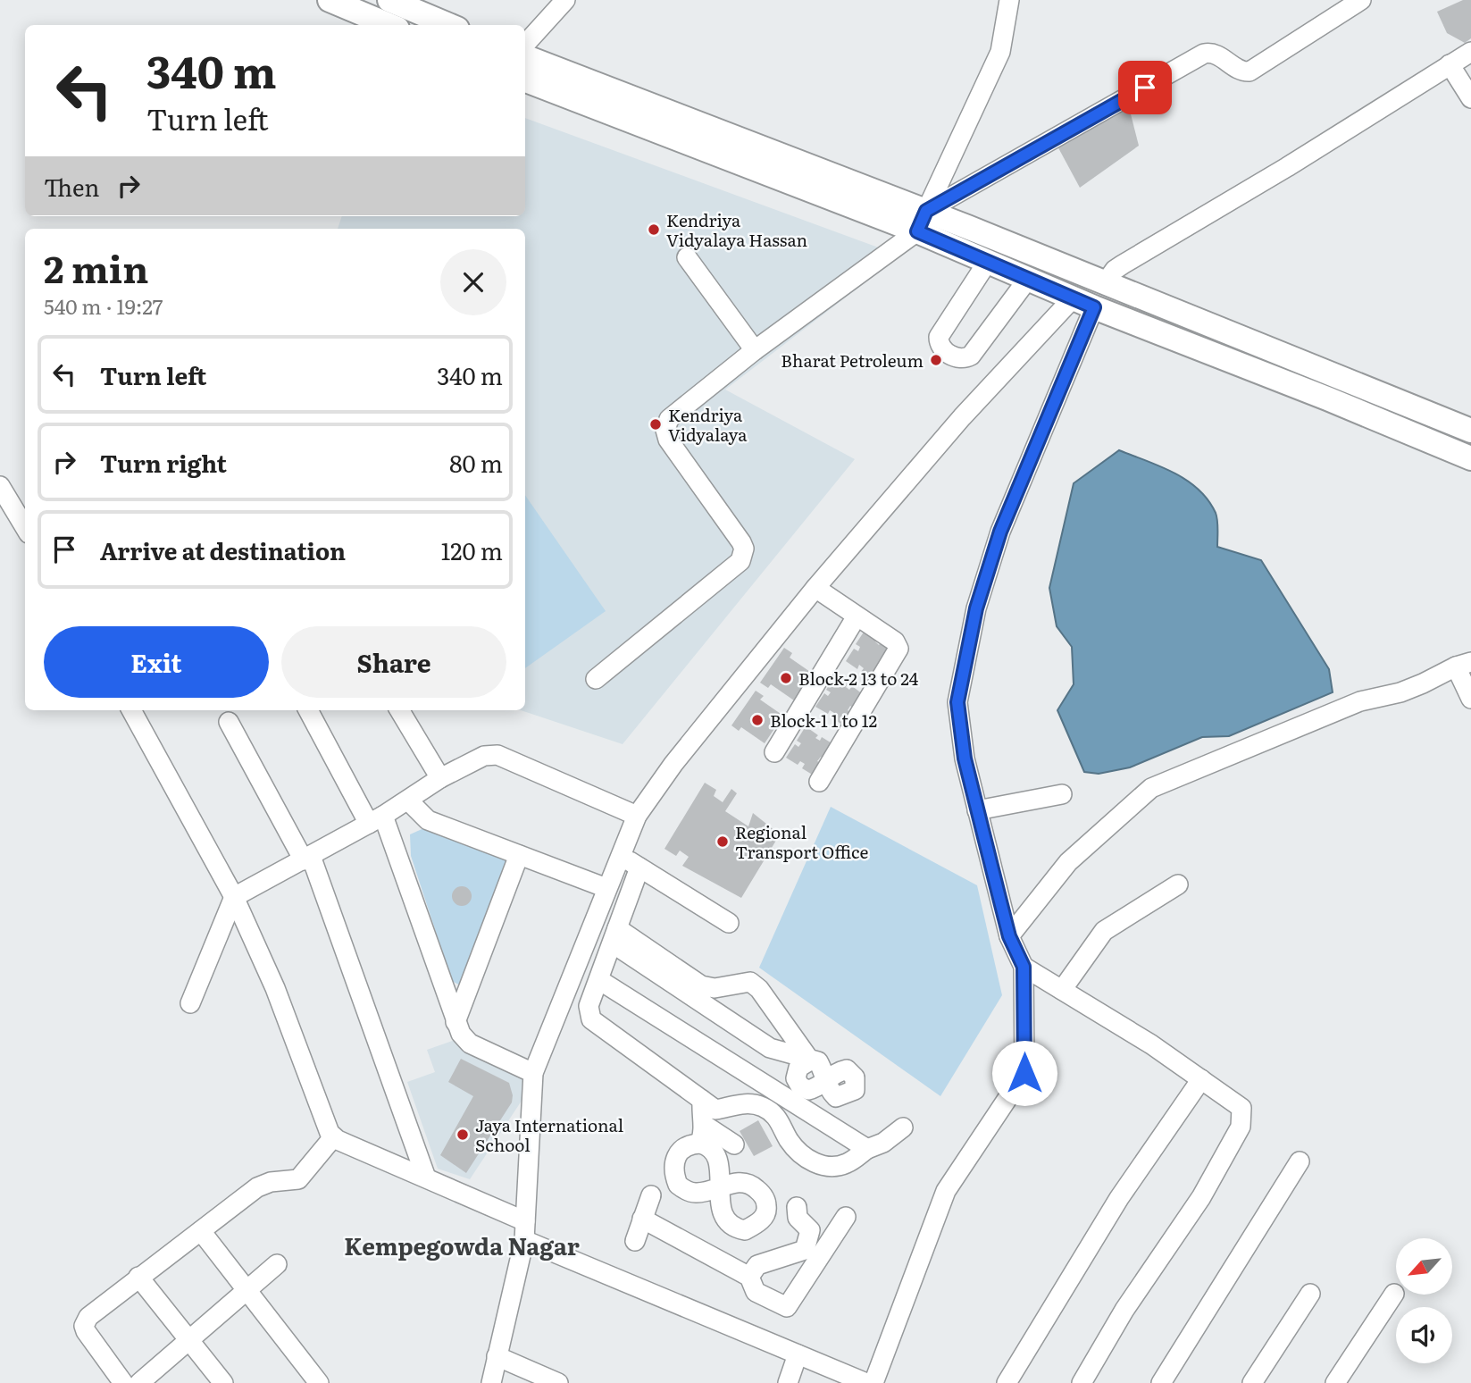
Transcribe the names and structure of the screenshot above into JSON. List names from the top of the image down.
{
  "districts": ["Kempegowda Nagar"],
  "places": [
    "Kendriya Vidyalaya Hassan",
    "Bharat Petroleum",
    "Kendriya Vidyalaya",
    "Block-2 13 to 24",
    "Block-1 1 to 12",
    "Regional Transport Office",
    "Jaya International School"
  ],
  "north": "bottom left",
  "page": {
    "turn": ["340 m", "Turn left"],
    "then": "Then",
    "heading": ["2 min", "540 m · 19:27"],
    "list": [
      {
        "name": "Turn left",
        "value": "340 m"
      },
      {
        "name": "Turn right",
        "value": "80 m"
      },
      {
        "name": "Arrive at destination",
        "value": "120 m"
      }
    ],
    "buttons": ["Exit", "Share"]
  }
}
